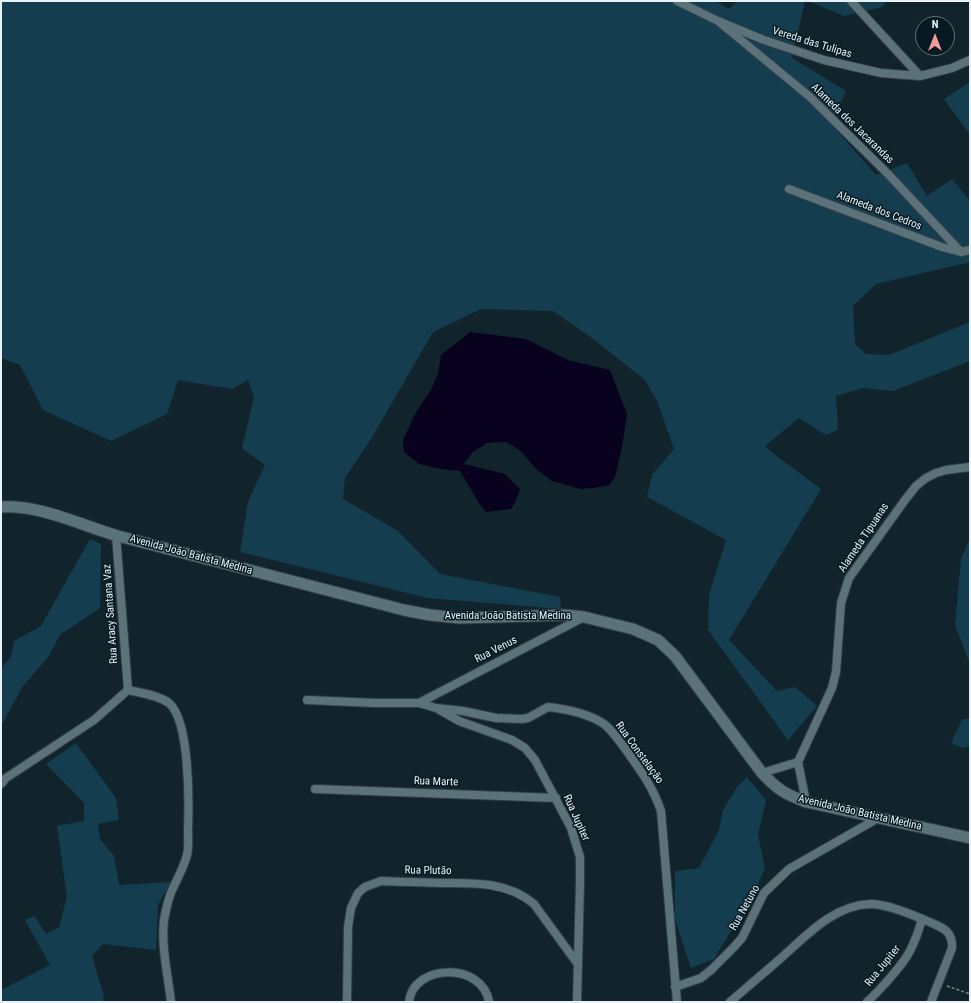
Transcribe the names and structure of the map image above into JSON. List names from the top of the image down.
{
  "streets": {
    "main road": ["Avenida João Batista Medina"],
    "street": [
      "Vereda das Tulipas",
      "Alameda dos Jacarandas",
      "Alameda dos Cedros",
      "Alameda Tipuanas",
      "Rua Aracy Santana Vaz",
      "Rua Venus",
      "Rua Constelação",
      "Rua Marte",
      "Rua Jupiter",
      "Rua Plutão",
      "Rua Netuno"
    ]
  },
  "crossings": [
    ["Vereda das Tulipas", "Alameda dos Jacarandas"],
    ["Alameda dos Jacarandas", "Alameda dos Cedros"],
    ["Avenida João Batista Medina", "Rua Aracy Santana Vaz"],
    ["Avenida João Batista Medina", "Rua Venus"],
    ["Avenida João Batista Medina", "Rua Netuno"],
    ["Rua Venus", "Rua Constelação"],
    ["Rua Constelação", "Rua Jupiter"],
    ["Rua Constelação", "Rua Netuno"],
    ["Rua Marte", "Rua Jupiter"],
    ["Rua Jupiter", "Rua Plutão"]
  ],
  "north": "top"
}
